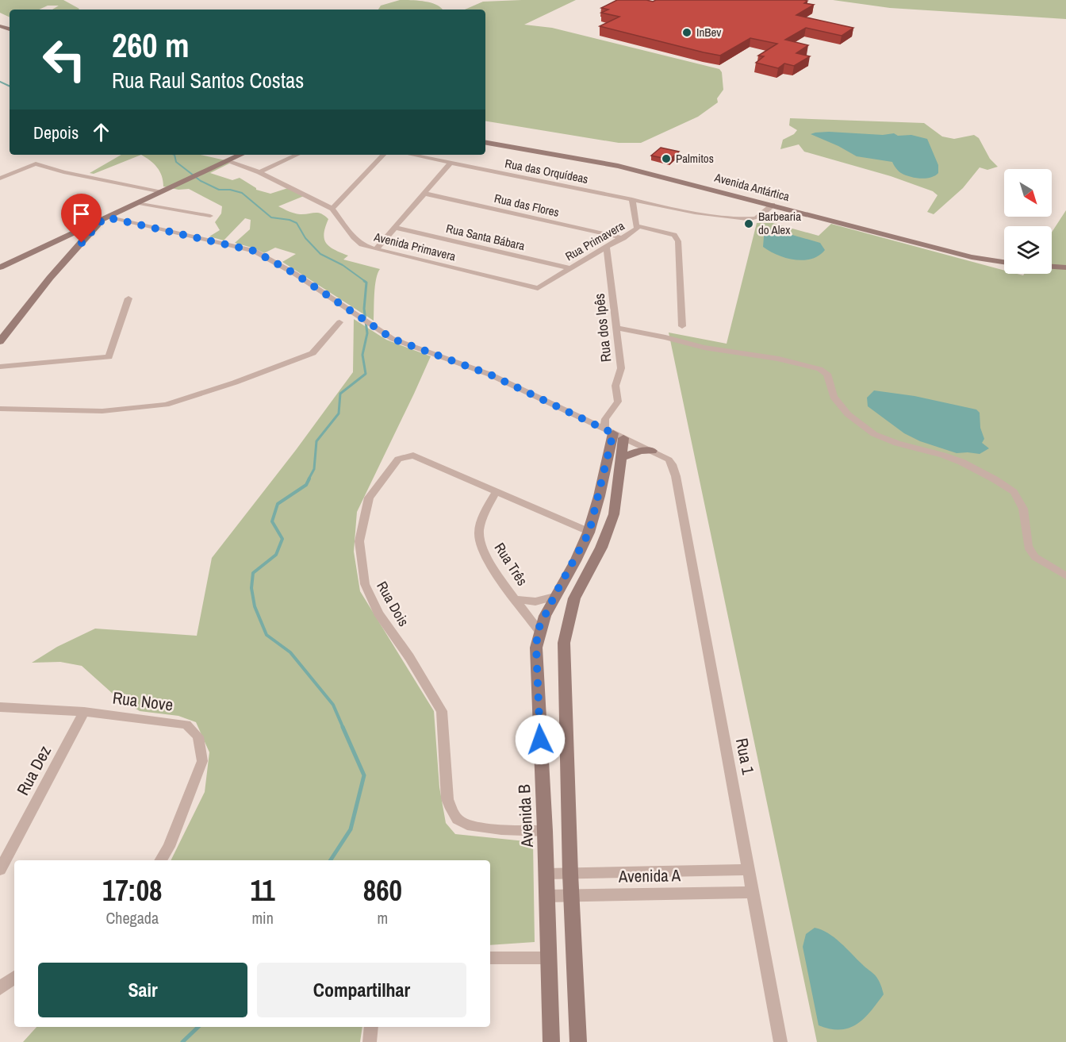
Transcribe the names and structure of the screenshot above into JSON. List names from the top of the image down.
{
  "streets": {
    "main road": ["Avenida Antártica", "Avenida B"],
    "street": [
      "Rua das Orquídeas",
      "Rua das Flores",
      "Rua Santa Bábara",
      "Rua Primavera",
      "Avenida Primavera",
      "Rua dos Ipês",
      "Rua Três",
      "Rua Dois",
      "Rua Nove",
      "Rua 1",
      "Rua Dez",
      "Avenida A"
    ]
  },
  "crossings": [
    ["Rua das Orquídeas", "Avenida Antártica"],
    ["Rua das Orquídeas", "Rua Primavera"],
    ["Rua das Flores", "Rua Primavera"],
    ["Rua Santa Bábara", "Rua Primavera"],
    ["Rua Primavera", "Avenida Primavera"],
    ["Rua Primavera", "Rua dos Ipês"],
    ["Rua dos Ipês", "Avenida B"],
    ["Rua Três", "Rua Dois"],
    ["Rua Três", "Avenida B"],
    ["Rua Dois", "Avenida B"],
    ["Rua Nove", "Rua Dez"],
    ["Rua 1", "Avenida A"],
    ["Avenida B", "Avenida A"]
  ],
  "places": ["InBev", "Palmitos", "Barbearia do Alex"],
  "north": "bottom right",
  "page": {
    "turn": ["260 m", "Rua Raul Santos Costas"],
    "then": "Depois",
    "eta": [
      "17:08",
      "Chegada",
      "11",
      "min",
      "860",
      "m"
    ],
    "buttons": ["Sair", "Compartilhar"]
  }
}
